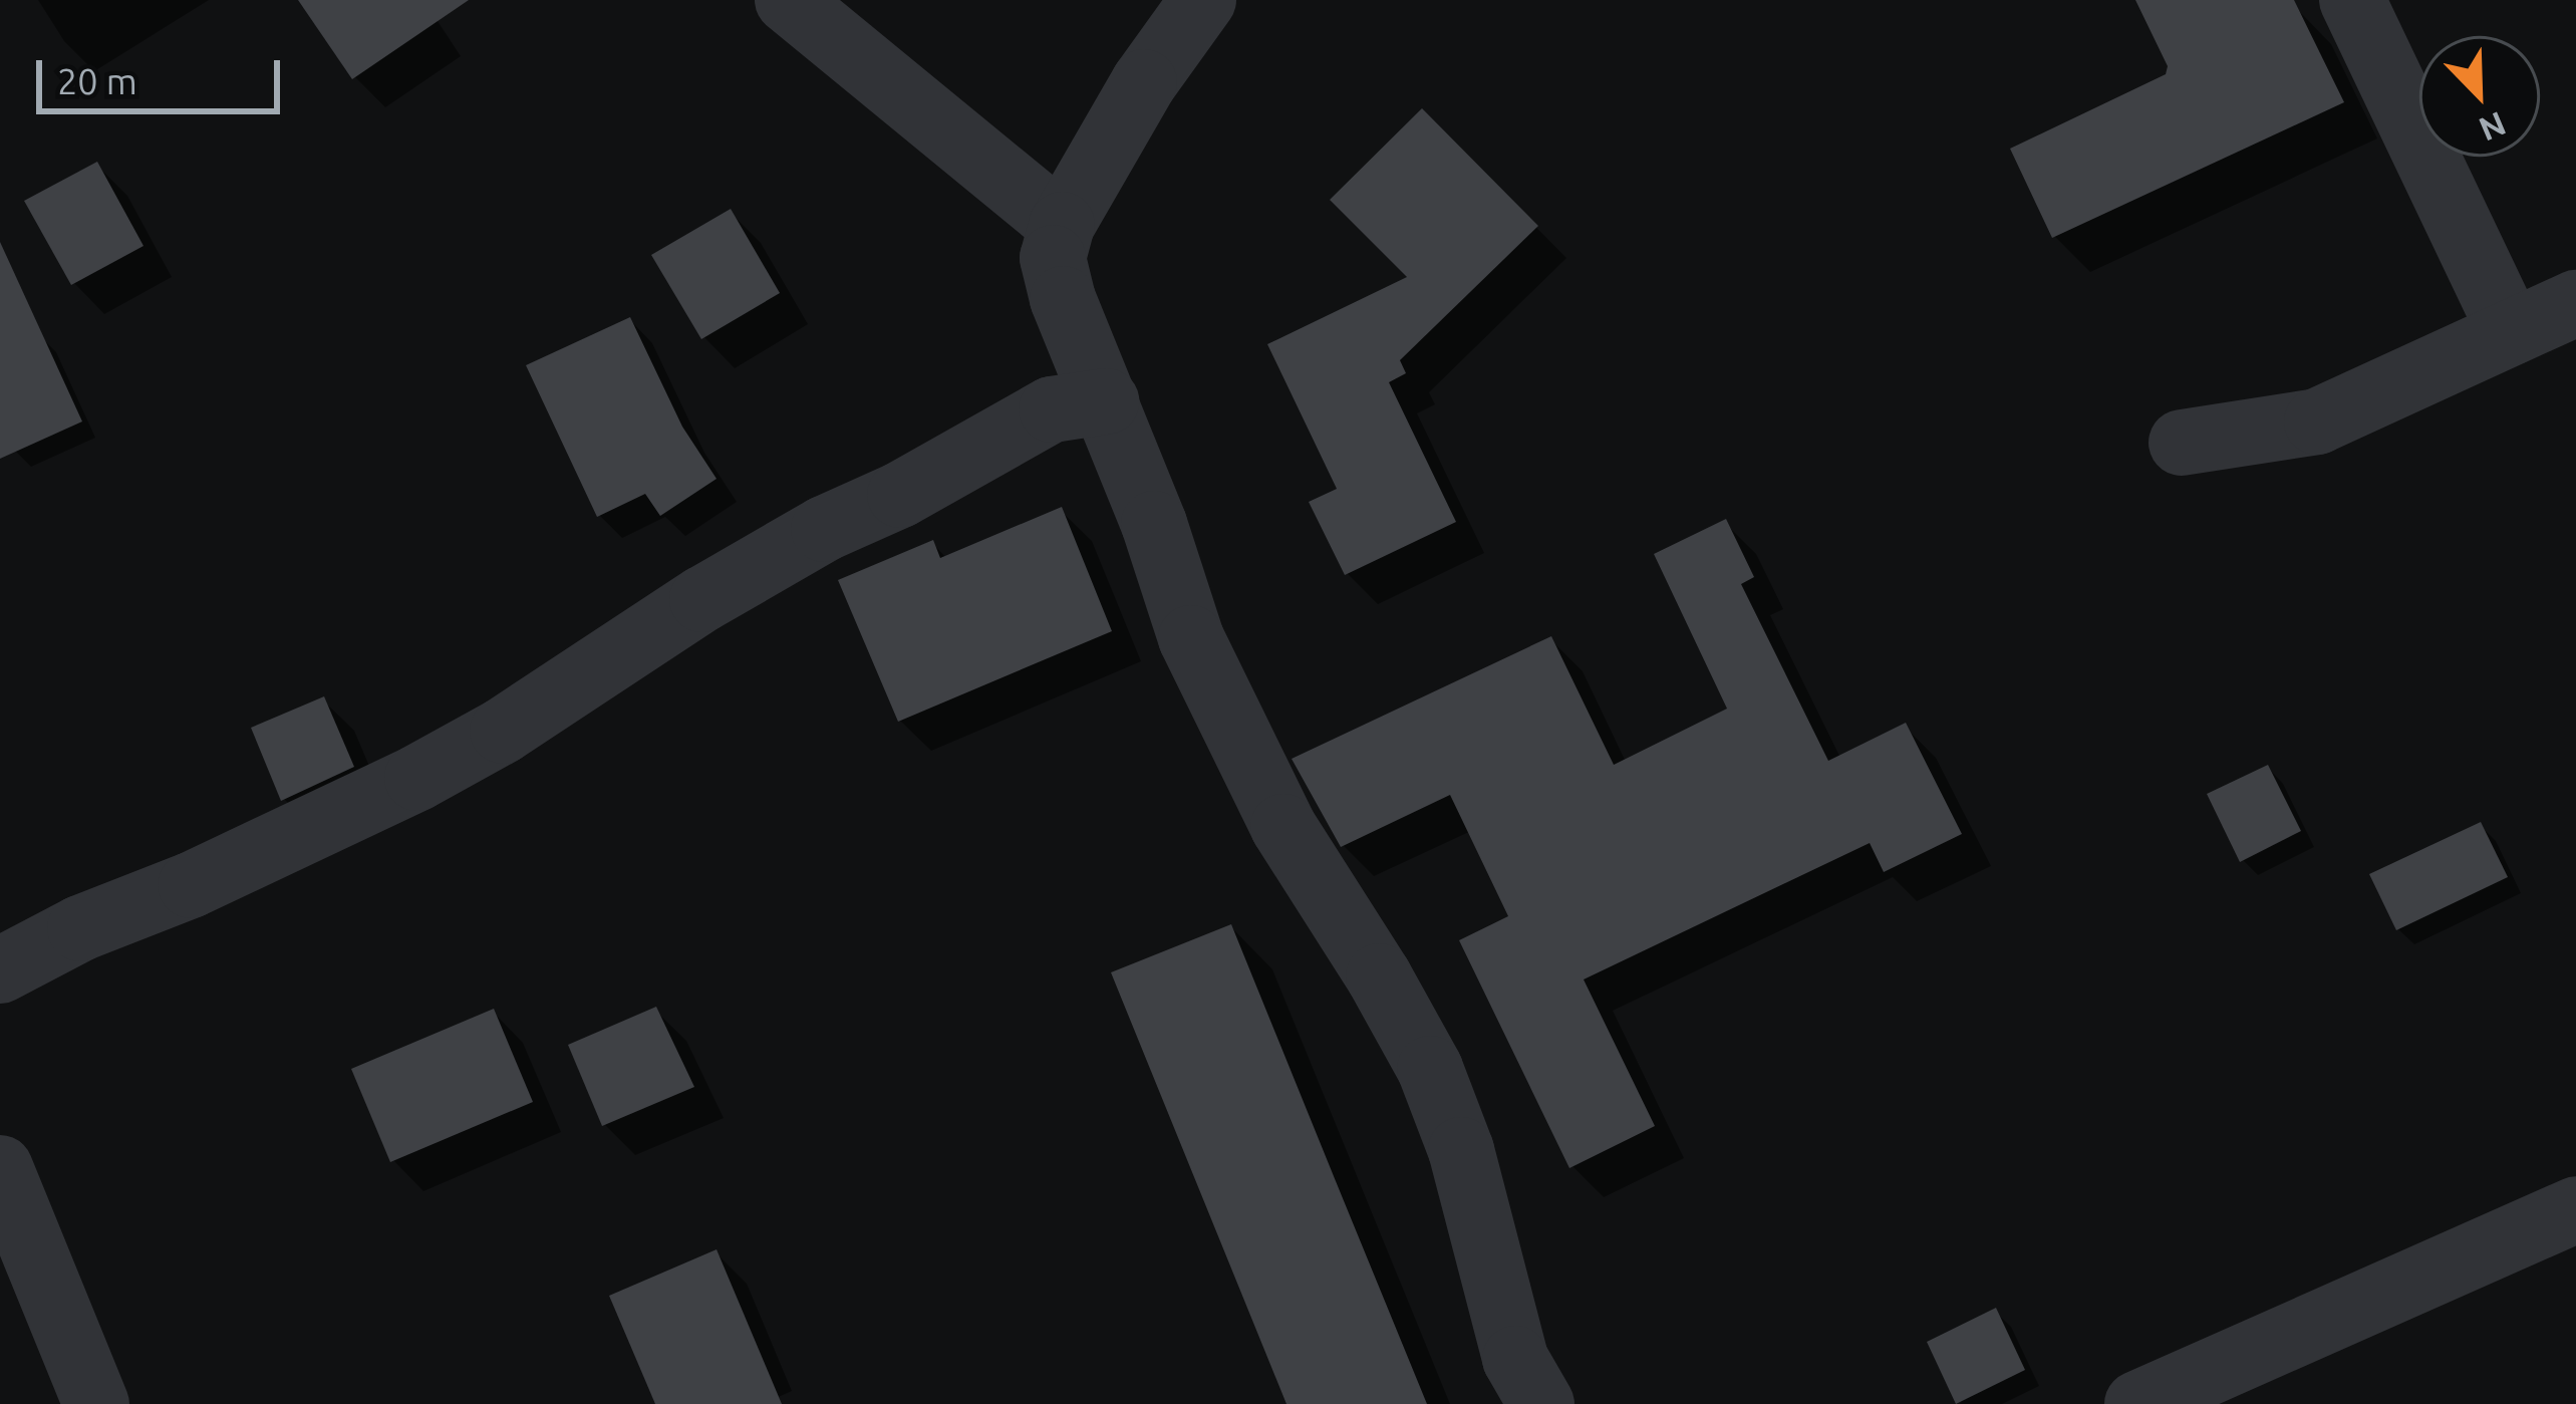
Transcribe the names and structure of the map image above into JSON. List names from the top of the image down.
{
  "scale_bar": "20 m",
  "north": "bottom right"
}
